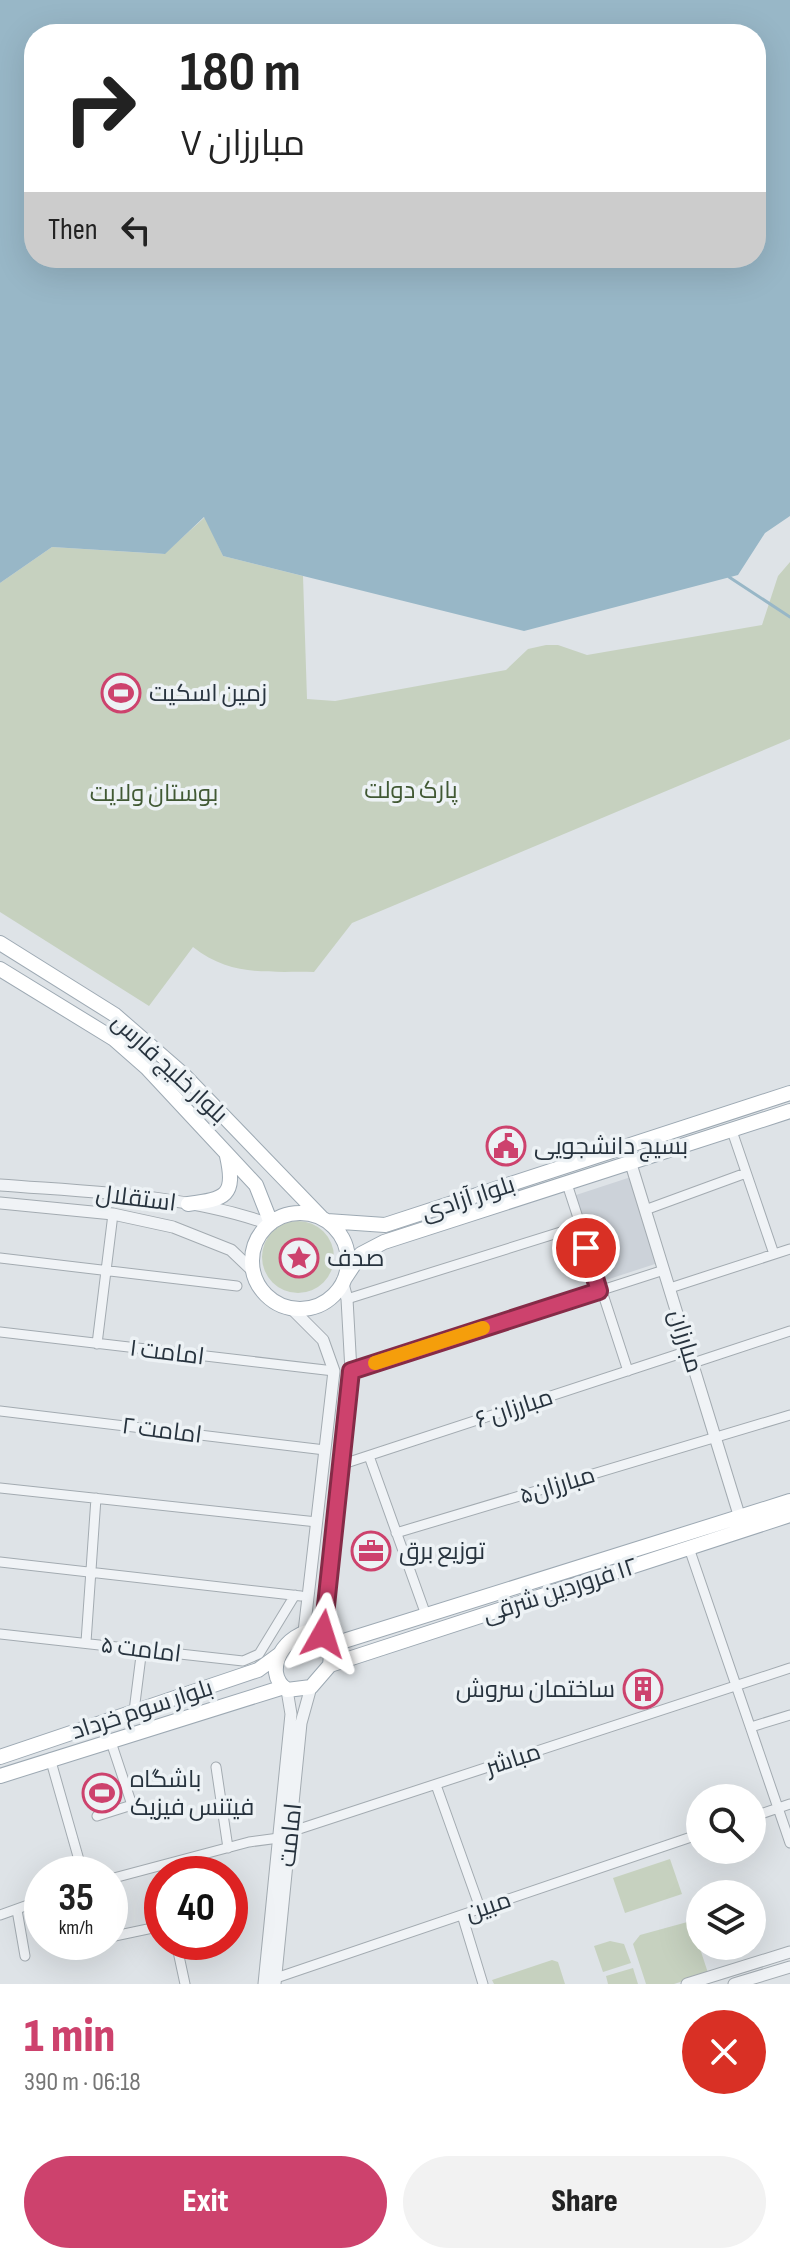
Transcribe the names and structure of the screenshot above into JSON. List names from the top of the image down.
{
  "streets": {
    "main road": [
      "بلوار خلیج فارس",
      "بلوار آزادی",
      "١٢ فروردین شرقی",
      "بلوار سوم خرداد"
    ],
    "street": [
      "استقلال",
      "مبارزان",
      "امامت ۱",
      "مبارزان ۶",
      "امامت ۲",
      "مبارزان۵",
      "امامت ۵",
      "مباشر",
      "امامت",
      "مبین"
    ]
  },
  "crossings": [
    ["بلوار خلیج فارس", "استقلال"],
    ["بلوار خلیج فارس", "بلوار آزادی"],
    ["استقلال", "بلوار آزادی"],
    ["بلوار آزادی", "مبارزان"],
    ["مبارزان", "مبارزان ۶"],
    ["مبارزان", "مبارزان۵"],
    ["مبارزان", "١٢ فروردین شرقی"],
    ["١٢ فروردین شرقی", "بلوار سوم خرداد"],
    ["١٢ فروردین شرقی", "امامت"],
    ["بلوار سوم خرداد", "امامت"],
    ["مباشر", "امامت"],
    ["امامت", "مبین"]
  ],
  "parks": ["پارک دولت", "بوستان ولایت"],
  "places": {
    "sports": ["زمین اسکیت", "باشگاه فیتنس فیزیک"],
    "public building": ["بسیج دانشجویی"],
    "place": ["صدف"],
    "office": ["توزیع برق"],
    "building": ["ساختمان سروش"]
  },
  "page": {
    "turn": ["180 m", "مبارزان ۷"],
    "then": "Then",
    "speed": "35 km/h",
    "limit": "40",
    "heading": ["1 min", "390 m · 06:18"],
    "buttons": ["Exit", "Share"]
  }
}
